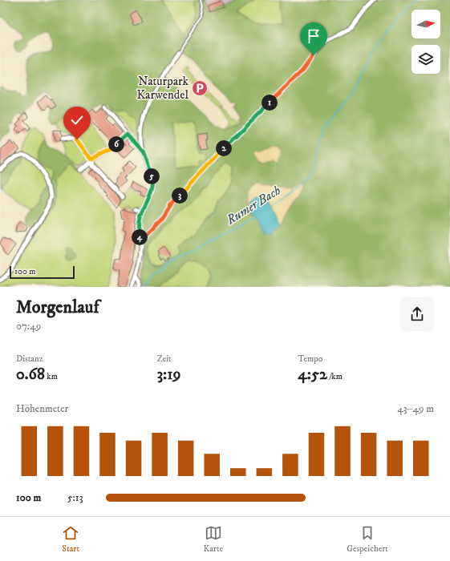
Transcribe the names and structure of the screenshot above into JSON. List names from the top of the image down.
{
  "water": ["Rumer Bach"],
  "places": {
    "parking": ["Naturpark Karwendel"]
  },
  "scale_bar": "100 m",
  "north": "right",
  "page": {
    "pins": [
      "1",
      "6",
      "2",
      "5",
      "3",
      "4"
    ],
    "scale": "100 m",
    "heading": ["Morgenlauf", "07:49"],
    "stats": [
      ["Distanz", "0.68 km"],
      ["Zeit", "3:19"],
      ["Tempo", "4:52 /km"]
    ],
    "chart": ["Höhenmeter", "43–49 m"],
    "list": [
      {
        "name": "100 m",
        "note": "5:13"
      }
    ],
    "tabs": ["Start", "Karte", "Gespeichert"]
  }
}
